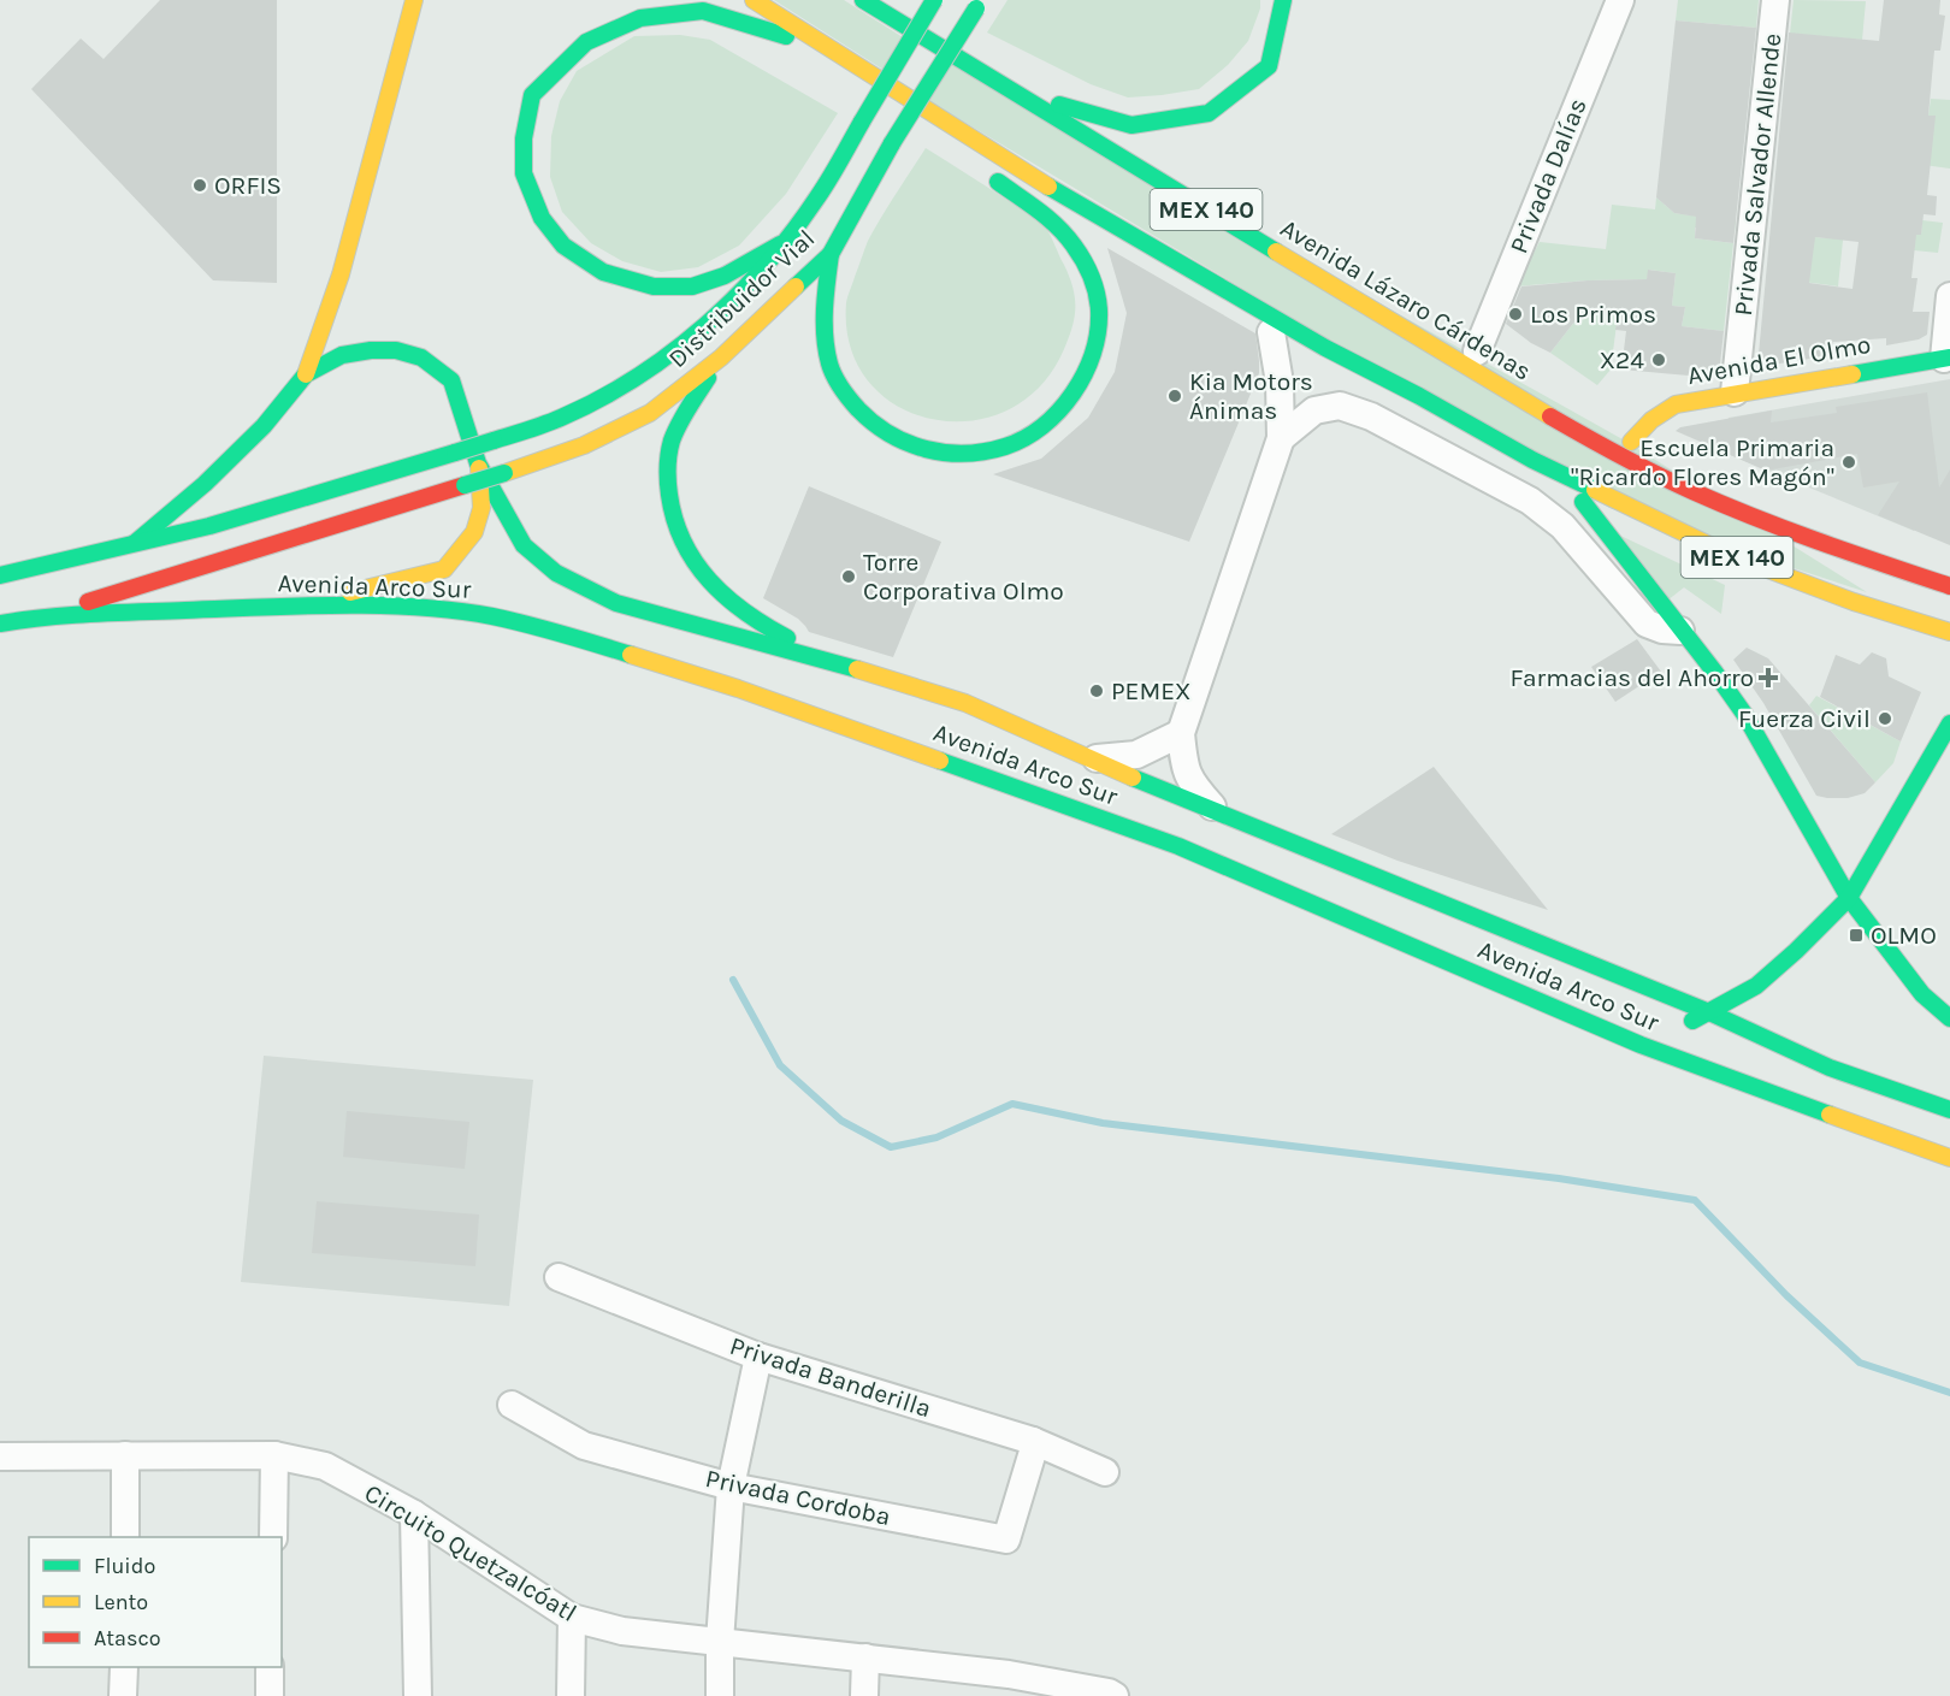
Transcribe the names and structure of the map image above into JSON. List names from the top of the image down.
{
  "streets": {
    "main road": [
      "MEX 140",
      "Distribuidor Vial",
      "Avenida Lázaro Cárdenas",
      "Avenida El Olmo",
      "Avenida Arco Sur"
    ],
    "street": [
      "Privada Salvador Allende",
      "Privada Dalías",
      "Privada Banderilla",
      "Privada Cordoba",
      "Circuito Quetzalcóatl"
    ]
  },
  "crossings": [
    ["Privada Salvador Allende", "Avenida El Olmo"],
    ["Distribuidor Vial", "Avenida Arco Sur"],
    ["Privada Banderilla", "Privada Cordoba"]
  ],
  "places": {
    "other": [
      "ORFIS",
      "Los Primos",
      "X24",
      "Kia Motors Ánimas",
      "Escuela Primaria \"Ricardo Flores Magón\"",
      "Torre Corporativa Olmo",
      "PEMEX",
      "Fuerza Civil"
    ],
    "health": ["Farmacias del Ahorro"],
    "transit": ["OLMO"]
  },
  "legend": ["Fluido", "Lento", "Atasco"]
}
